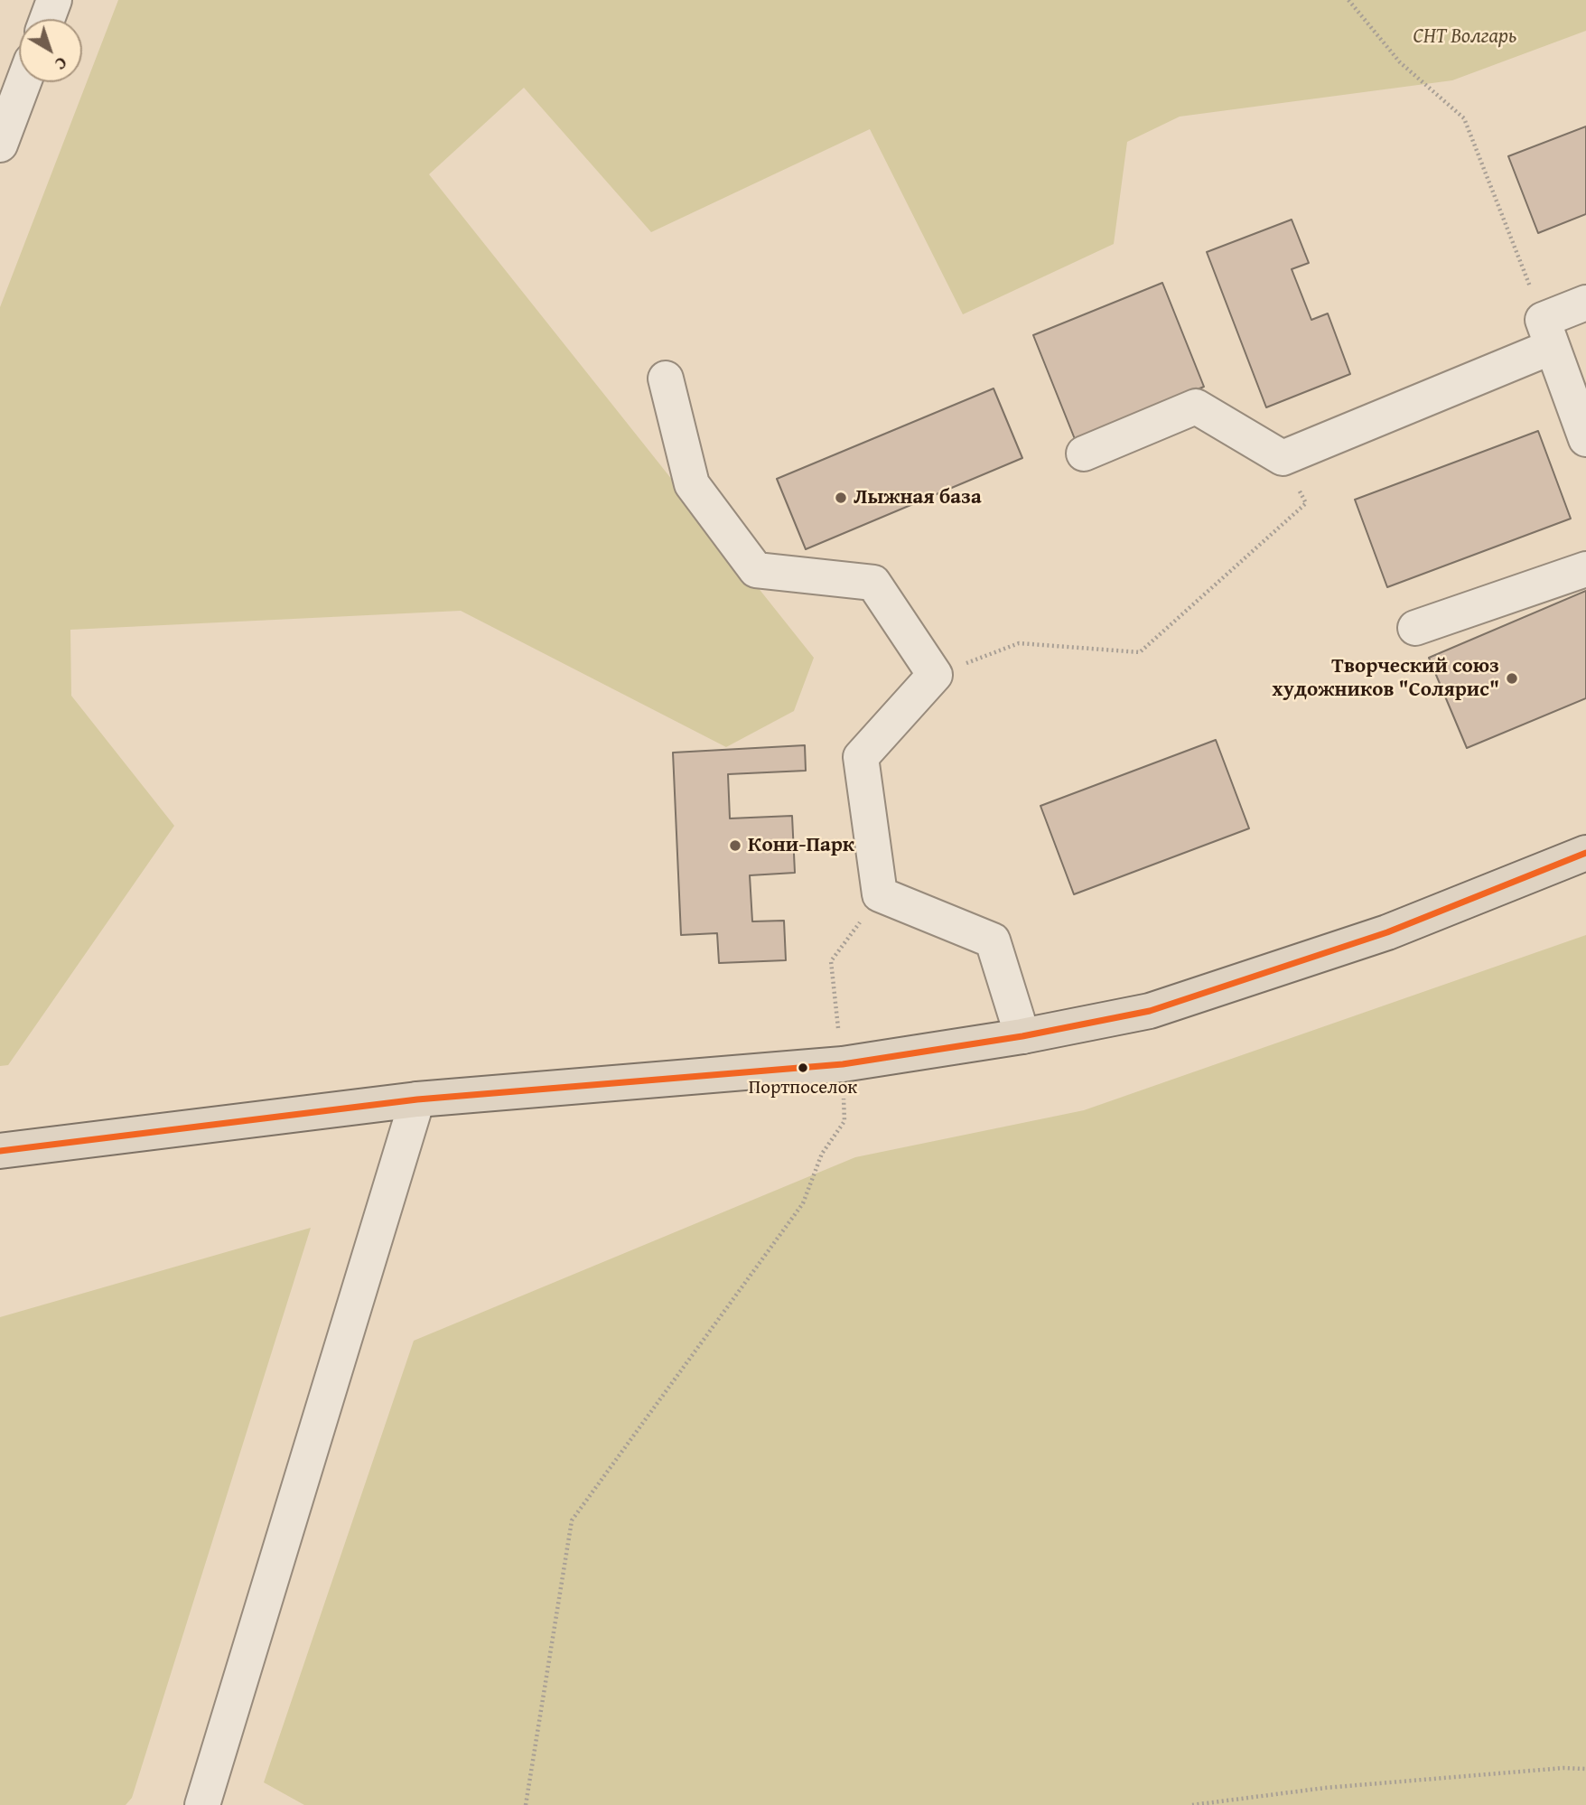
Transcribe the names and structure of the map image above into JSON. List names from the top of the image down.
{
  "parks": ["СНТ Волгарь"],
  "places": [
    "Лыжная база",
    "Творческий союз художников \"Солярис\"",
    "Кони-Парк",
    "Портпоселок"
  ],
  "north": "bottom right"
}
